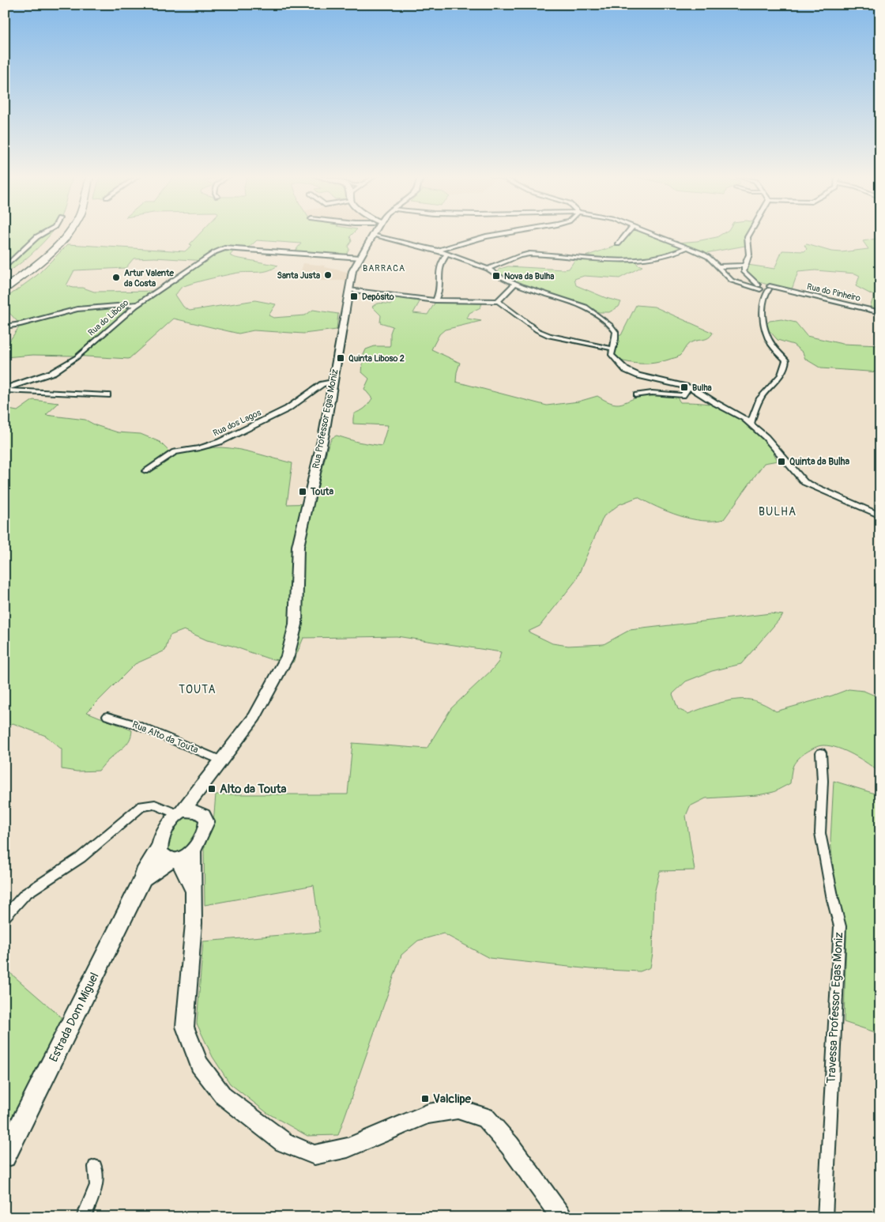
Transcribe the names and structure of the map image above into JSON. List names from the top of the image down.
{
  "streets": {
    "main road": ["Rua Professor Egas Moniz", "Estrada Dom Miguel"],
    "street": [
      "Rua do Pinheiro",
      "Rua do Liboso",
      "Rua dos Lagos",
      "Rua Alto da Touta",
      "Travessa Professor Egas Moniz"
    ]
  },
  "crossings": [
    ["Rua do Liboso", "Rua Professor Egas Moniz"],
    ["Rua Professor Egas Moniz", "Rua dos Lagos"],
    ["Rua Professor Egas Moniz", "Rua Alto da Touta"],
    ["Rua Professor Egas Moniz", "Estrada Dom Miguel"]
  ],
  "districts": ["BARRACA", "BULHA", "TOUTA"],
  "places": {
    "other": ["Santa Justa", "Artur Valente da Costa"],
    "transit": [
      "Nova da Bulha",
      "Depósito",
      "Quinta Liboso 2",
      "Bulha",
      "Quinta da Bulha",
      "Touta",
      "Alto da Touta",
      "Valclipe"
    ]
  }
}
